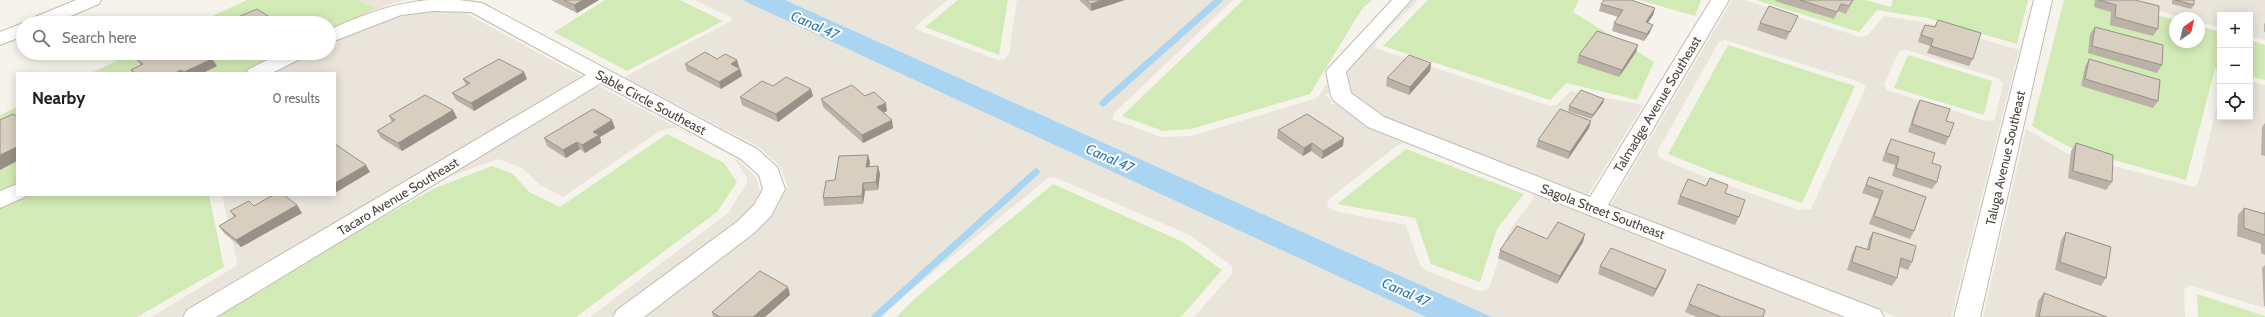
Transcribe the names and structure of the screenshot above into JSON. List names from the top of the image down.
{
  "streets": {
    "street": [
      "Sable Circle Southeast",
      "Talmadge Avenue Southeast",
      "Taluga Avenue Southeast",
      "Tacaro Avenue Southeast",
      "Sagola Street Southeast"
    ]
  },
  "crossings": [
    ["Sable Circle Southeast", "Tacaro Avenue Southeast"],
    ["Talmadge Avenue Southeast", "Sagola Street Southeast"]
  ],
  "water": ["Canal 47"],
  "north": "top right",
  "page": {
    "map_buttons": ["+", "−"],
    "search": "Search here",
    "heading": ["Nearby", "0 results"]
  }
}
